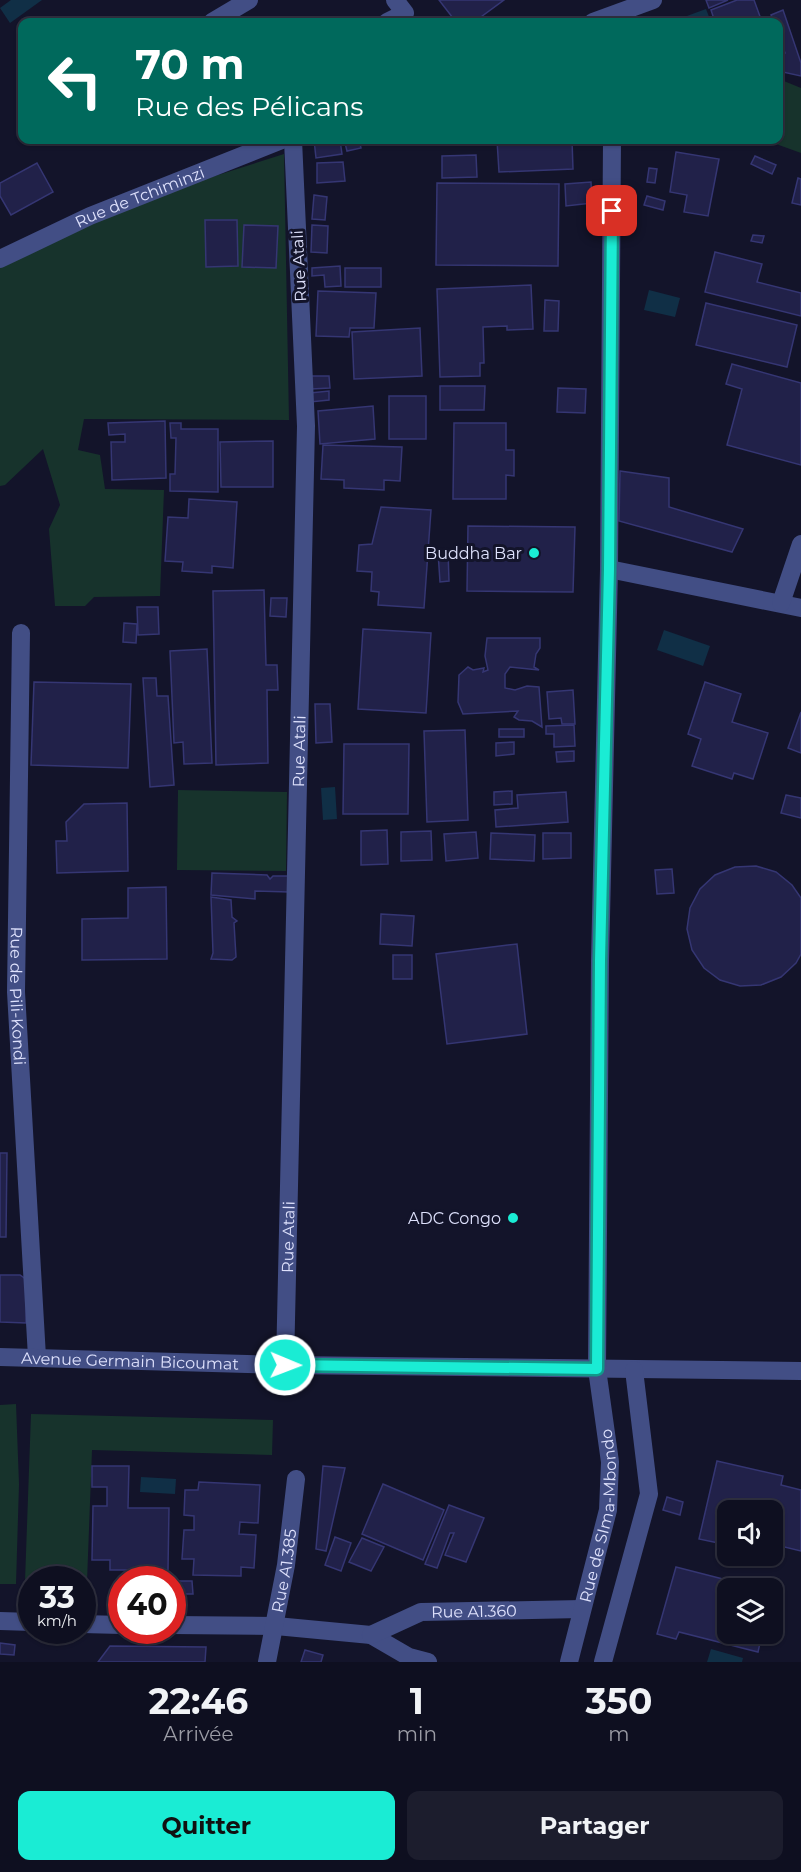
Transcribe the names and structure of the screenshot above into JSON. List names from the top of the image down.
{
  "streets": {
    "street": [
      "Rue de Tchiminzi",
      "Rue Atali",
      "Rue de Pili-Kondi",
      "Avenue Germain Bicoumat",
      "Rue de SIma-Mbondo",
      "Rue A1.385",
      "Rue A1.360"
    ]
  },
  "crossings": [
    ["Rue Atali", "Avenue Germain Bicoumat"],
    ["Rue de Pili-Kondi", "Avenue Germain Bicoumat"],
    ["Avenue Germain Bicoumat", "Rue de SIma-Mbondo"],
    ["Rue de SIma-Mbondo", "Rue A1.360"]
  ],
  "places": ["Buddha Bar", "ADC Congo"],
  "page": {
    "turn": ["70 m", "Rue des Pélicans"],
    "speed": "33 km/h",
    "limit": "40",
    "eta": [
      "22:46",
      "Arrivée",
      "1",
      "min",
      "350",
      "m"
    ],
    "buttons": ["Quitter", "Partager"]
  }
}
